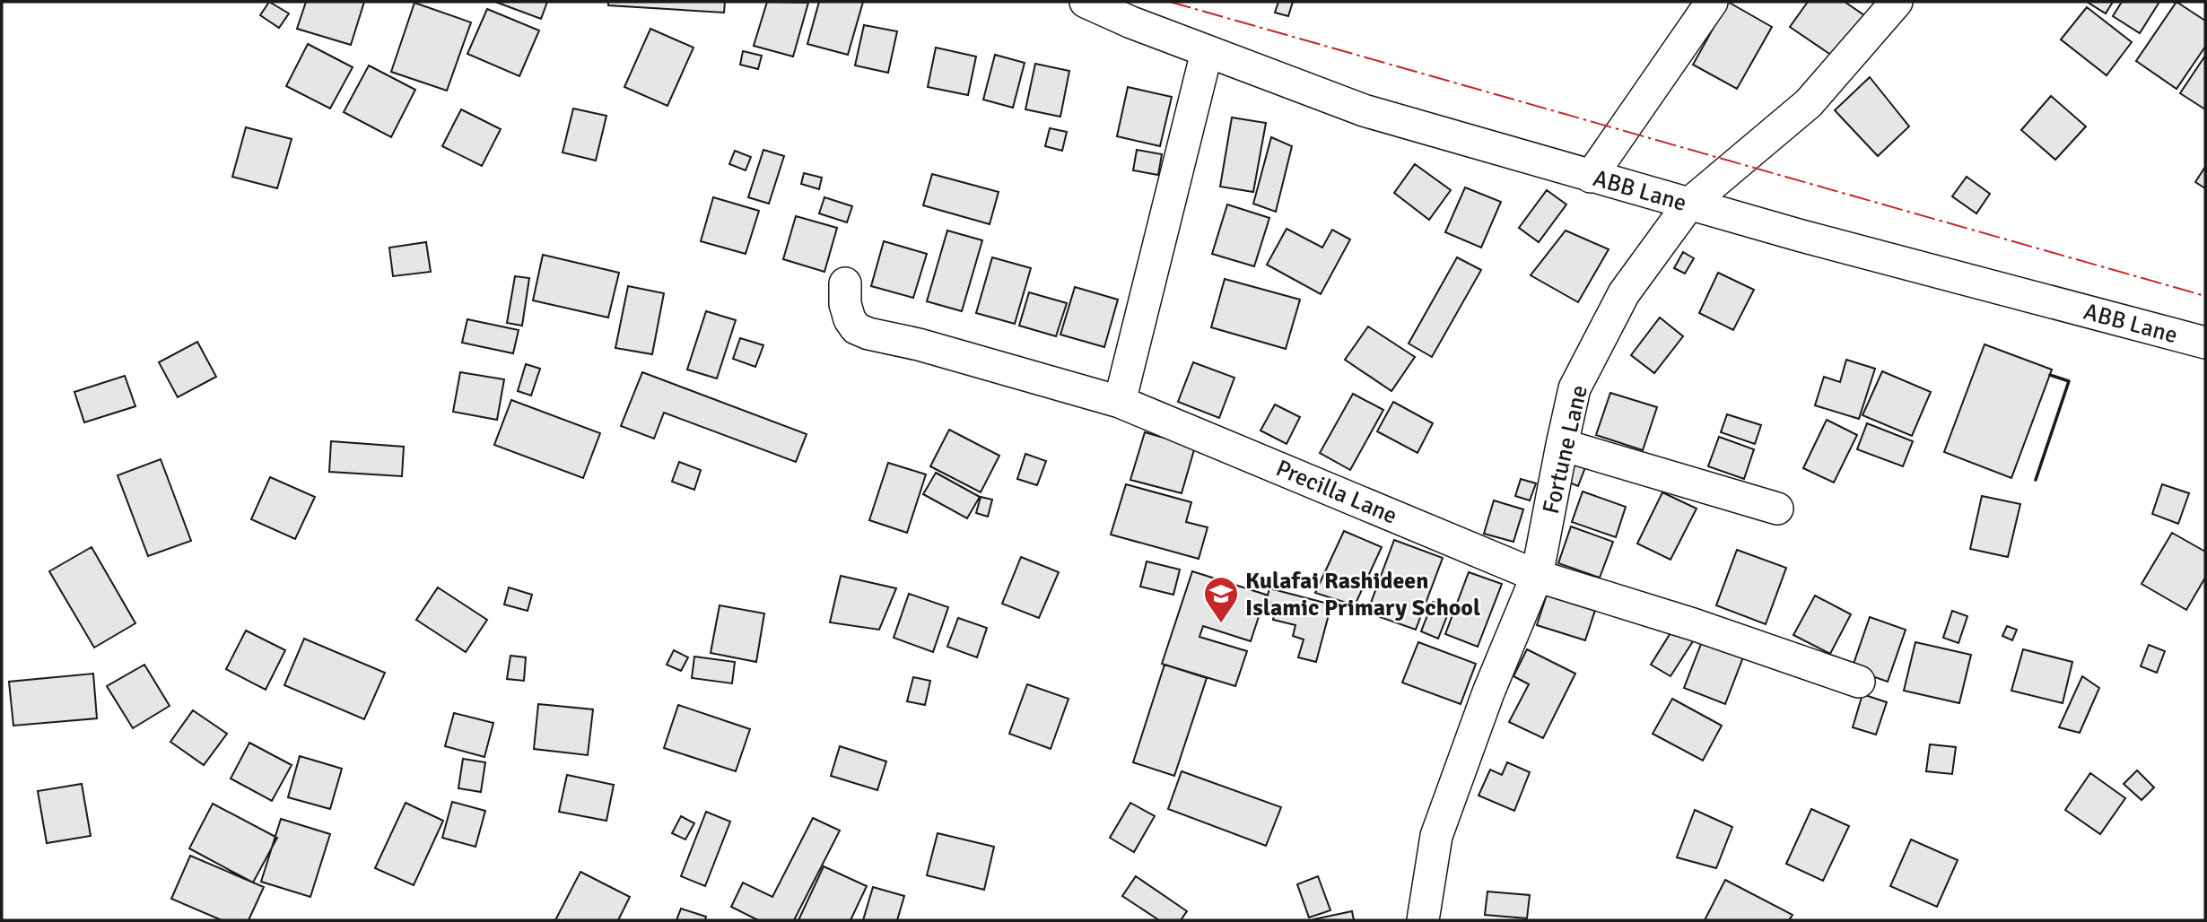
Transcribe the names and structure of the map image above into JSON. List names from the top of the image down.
{
  "streets": {
    "street": ["ABB Lane", "Fortune Lane", "Precilla Lane"]
  },
  "crossings": [
    ["ABB Lane", "Fortune Lane"],
    ["Fortune Lane", "Precilla Lane"]
  ],
  "places": {
    "school or university": ["Kulafai Rashideen Islamic Primary School"]
  }
}
